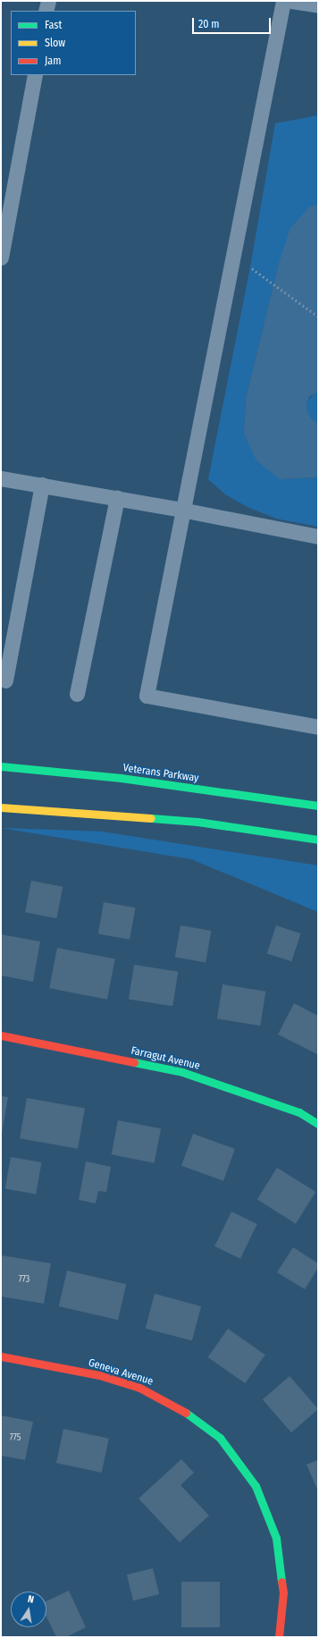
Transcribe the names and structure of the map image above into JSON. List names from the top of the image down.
{
  "streets": {
    "street": ["Veterans Parkway", "Farragut Avenue", "Geneva Avenue"]
  },
  "house_numbers": ["773", "775"],
  "legend": ["Fast", "Slow", "Jam"],
  "scale_bar": "20 m",
  "north": "top"
}
